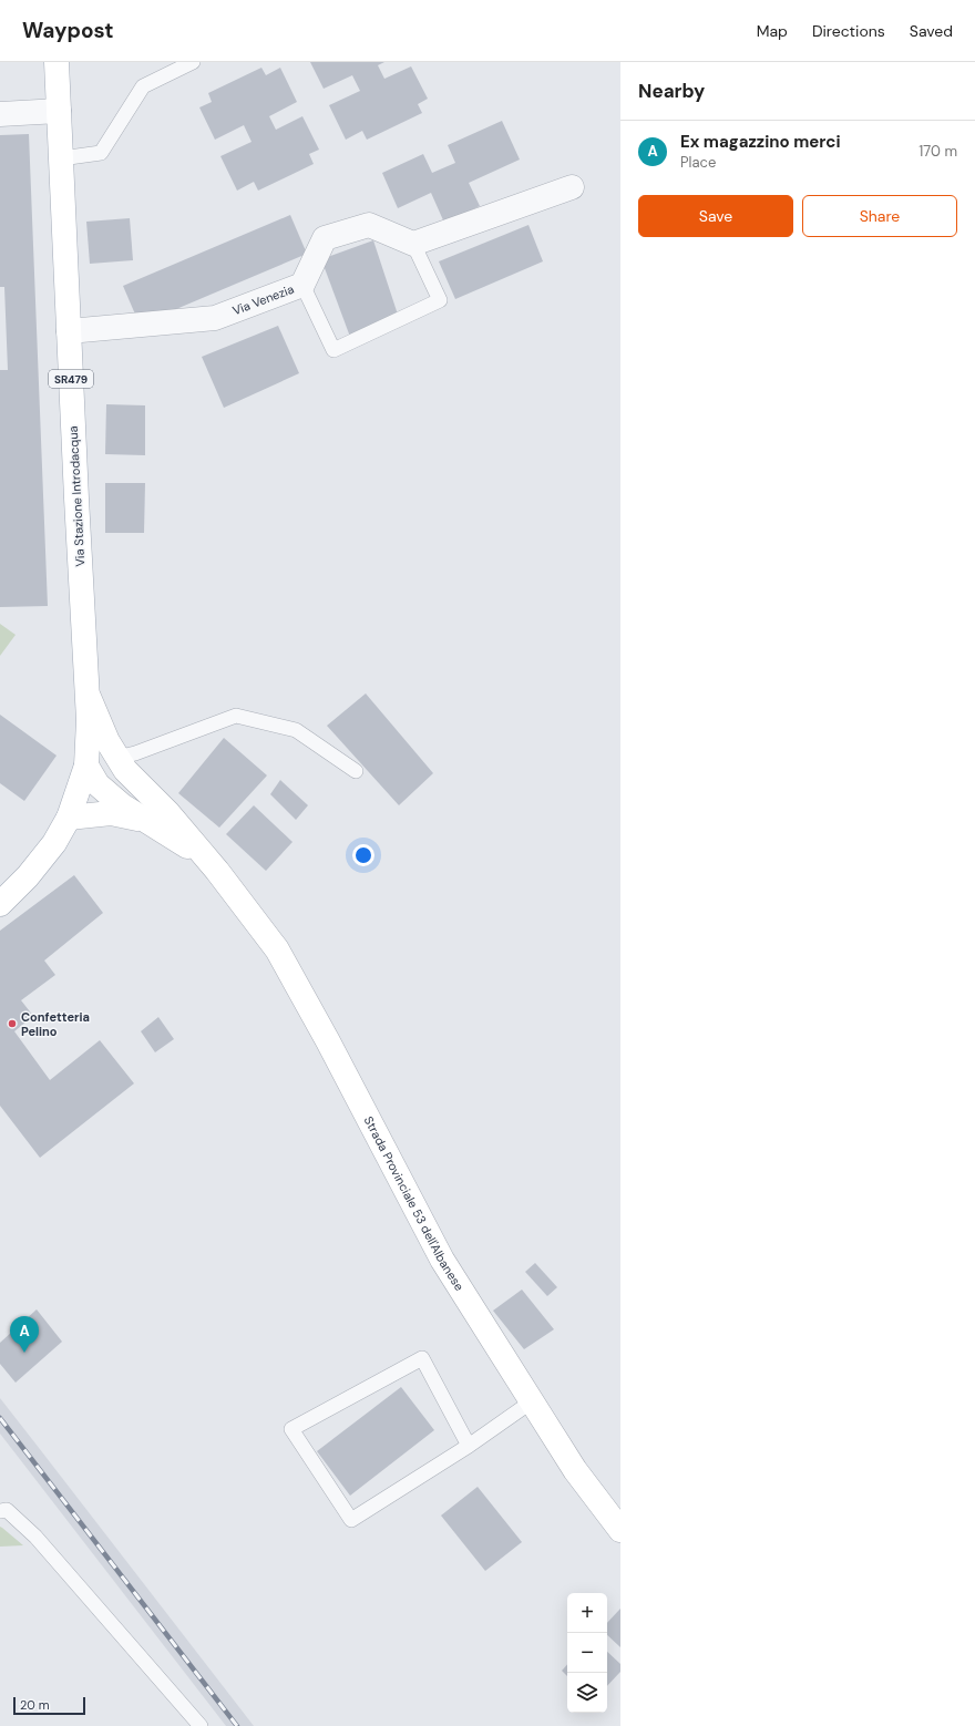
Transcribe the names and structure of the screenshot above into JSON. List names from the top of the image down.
{
  "streets": {
    "main road": ["SR479", "Via Stazione Introdacqua", "Strada Provinciale 53 dell'Albanese"],
    "street": ["Via Venezia"]
  },
  "crossings": [
    ["Via Venezia", "Via Stazione Introdacqua"],
    ["Via Stazione Introdacqua", "Strada Provinciale 53 dell'Albanese"]
  ],
  "places": ["Confetteria Pelino"],
  "scale_bar": "20 m",
  "page": {
    "header": "Waypost",
    "nav": ["Map", "Directions", "Saved"],
    "heading": "Nearby",
    "list": [
      {
        "mark": "A",
        "name": "Ex magazzino merci",
        "note": "Place",
        "value": "170 m"
      }
    ],
    "buttons": ["Save", "Share"],
    "pins": "A",
    "map_buttons": ["+", "−"],
    "scale": "20 m"
  }
}
